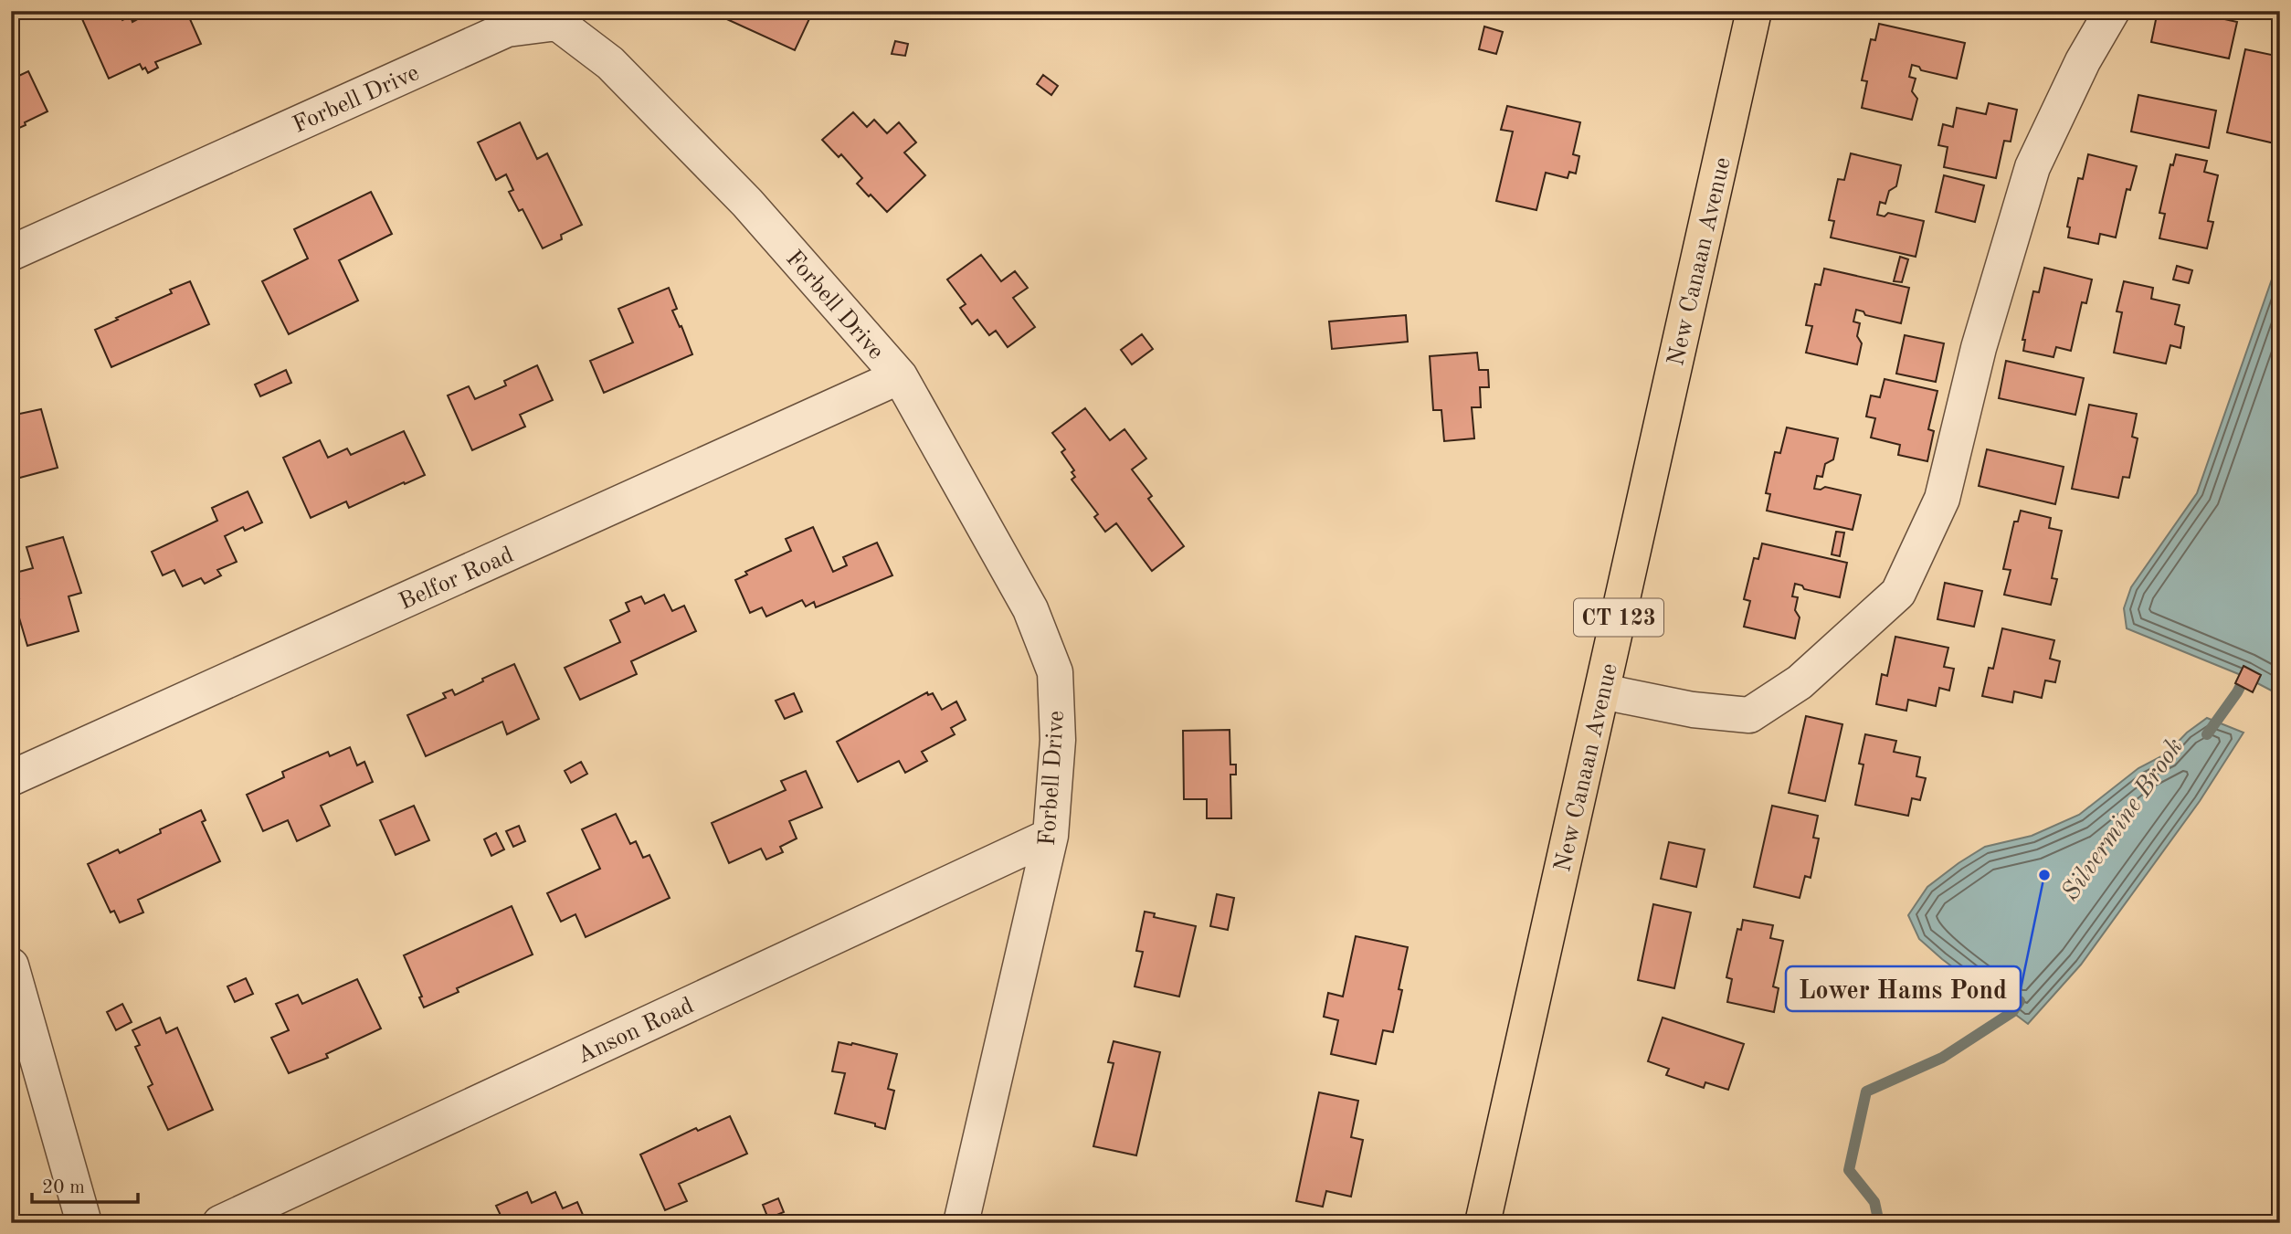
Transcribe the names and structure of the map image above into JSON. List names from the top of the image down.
{
  "streets": {
    "main road": ["New Canaan Avenue", "CT 123"],
    "street": ["Forbell Drive", "Belfor Road", "Anson Road"]
  },
  "crossings": [
    ["Forbell Drive", "Belfor Road"],
    ["Forbell Drive", "Anson Road"]
  ],
  "water": ["Silvermine Brook"],
  "places": ["Lower Hams Pond"],
  "scale_bar": "20 m"
}
